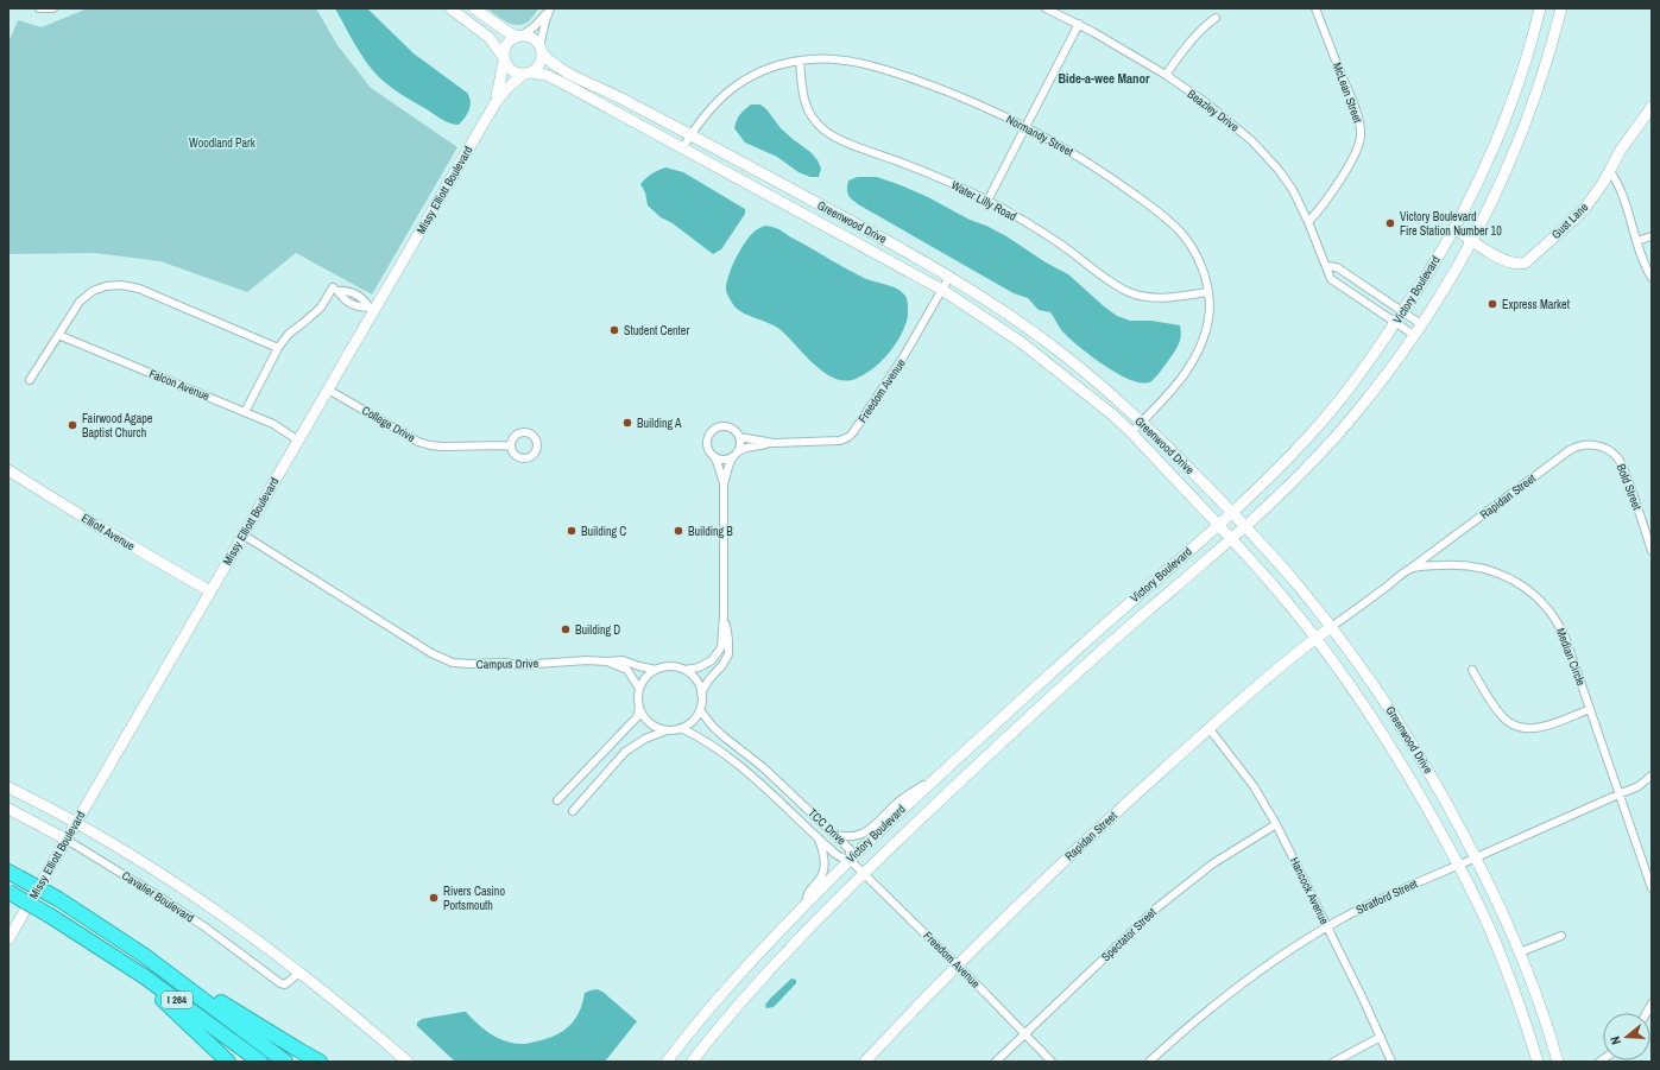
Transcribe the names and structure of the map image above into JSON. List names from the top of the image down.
{
  "streets": {
    "highway": ["I 264"],
    "street": [
      "McLean Street",
      "Beazley Drive",
      "Normandy Street",
      "Missy Elliott Boulevard",
      "Water Lilly Road",
      "Gust Lane",
      "Greenwood Drive",
      "Victory Boulevard",
      "Falcon Avenue",
      "Freedom Avenue",
      "College Drive",
      "Bold Street",
      "Rapidan Street",
      "Elliott Avenue",
      "Median Circle",
      "Campus Drive",
      "TCC Drive",
      "Hancock Avenue",
      "Cavalier Boulevard",
      "Stratford Street",
      "Spectator Street"
    ]
  },
  "crossings": [
    ["McLean Street", "Beazley Drive"],
    ["Beazley Drive", "Victory Boulevard"],
    ["Normandy Street", "Water Lilly Road"],
    ["Normandy Street", "Greenwood Drive"],
    ["Missy Elliott Boulevard", "Greenwood Drive"],
    ["Missy Elliott Boulevard", "Falcon Avenue"],
    ["Missy Elliott Boulevard", "College Drive"],
    ["Missy Elliott Boulevard", "Elliott Avenue"],
    ["Missy Elliott Boulevard", "Campus Drive"],
    ["Missy Elliott Boulevard", "Cavalier Boulevard"],
    ["Gust Lane", "Victory Boulevard"],
    ["Greenwood Drive", "Victory Boulevard"],
    ["Greenwood Drive", "Freedom Avenue"],
    ["Greenwood Drive", "Rapidan Street"],
    ["Greenwood Drive", "Median Circle"],
    ["Greenwood Drive", "Stratford Street"],
    ["Victory Boulevard", "Freedom Avenue"],
    ["Victory Boulevard", "TCC Drive"],
    ["Freedom Avenue", "Rapidan Street"],
    ["Freedom Avenue", "Campus Drive"],
    ["Freedom Avenue", "TCC Drive"],
    ["Freedom Avenue", "Spectator Street"],
    ["Bold Street", "Rapidan Street"],
    ["Rapidan Street", "Median Circle"],
    ["Rapidan Street", "Hancock Avenue"],
    ["Median Circle", "Stratford Street"],
    ["Campus Drive", "TCC Drive"],
    ["Hancock Avenue", "Stratford Street"],
    ["Hancock Avenue", "Spectator Street"]
  ],
  "districts": ["Bide-a-wee Manor"],
  "parks": ["Woodland Park"],
  "places": [
    "Victory Boulevard Fire Station Number 10",
    "Express Market",
    "Student Center",
    "Building A",
    "Fairwood Agape Baptist Church",
    "Building C",
    "Building B",
    "Building D",
    "Rivers Casino Portsmouth"
  ],
  "north": "left"
}
